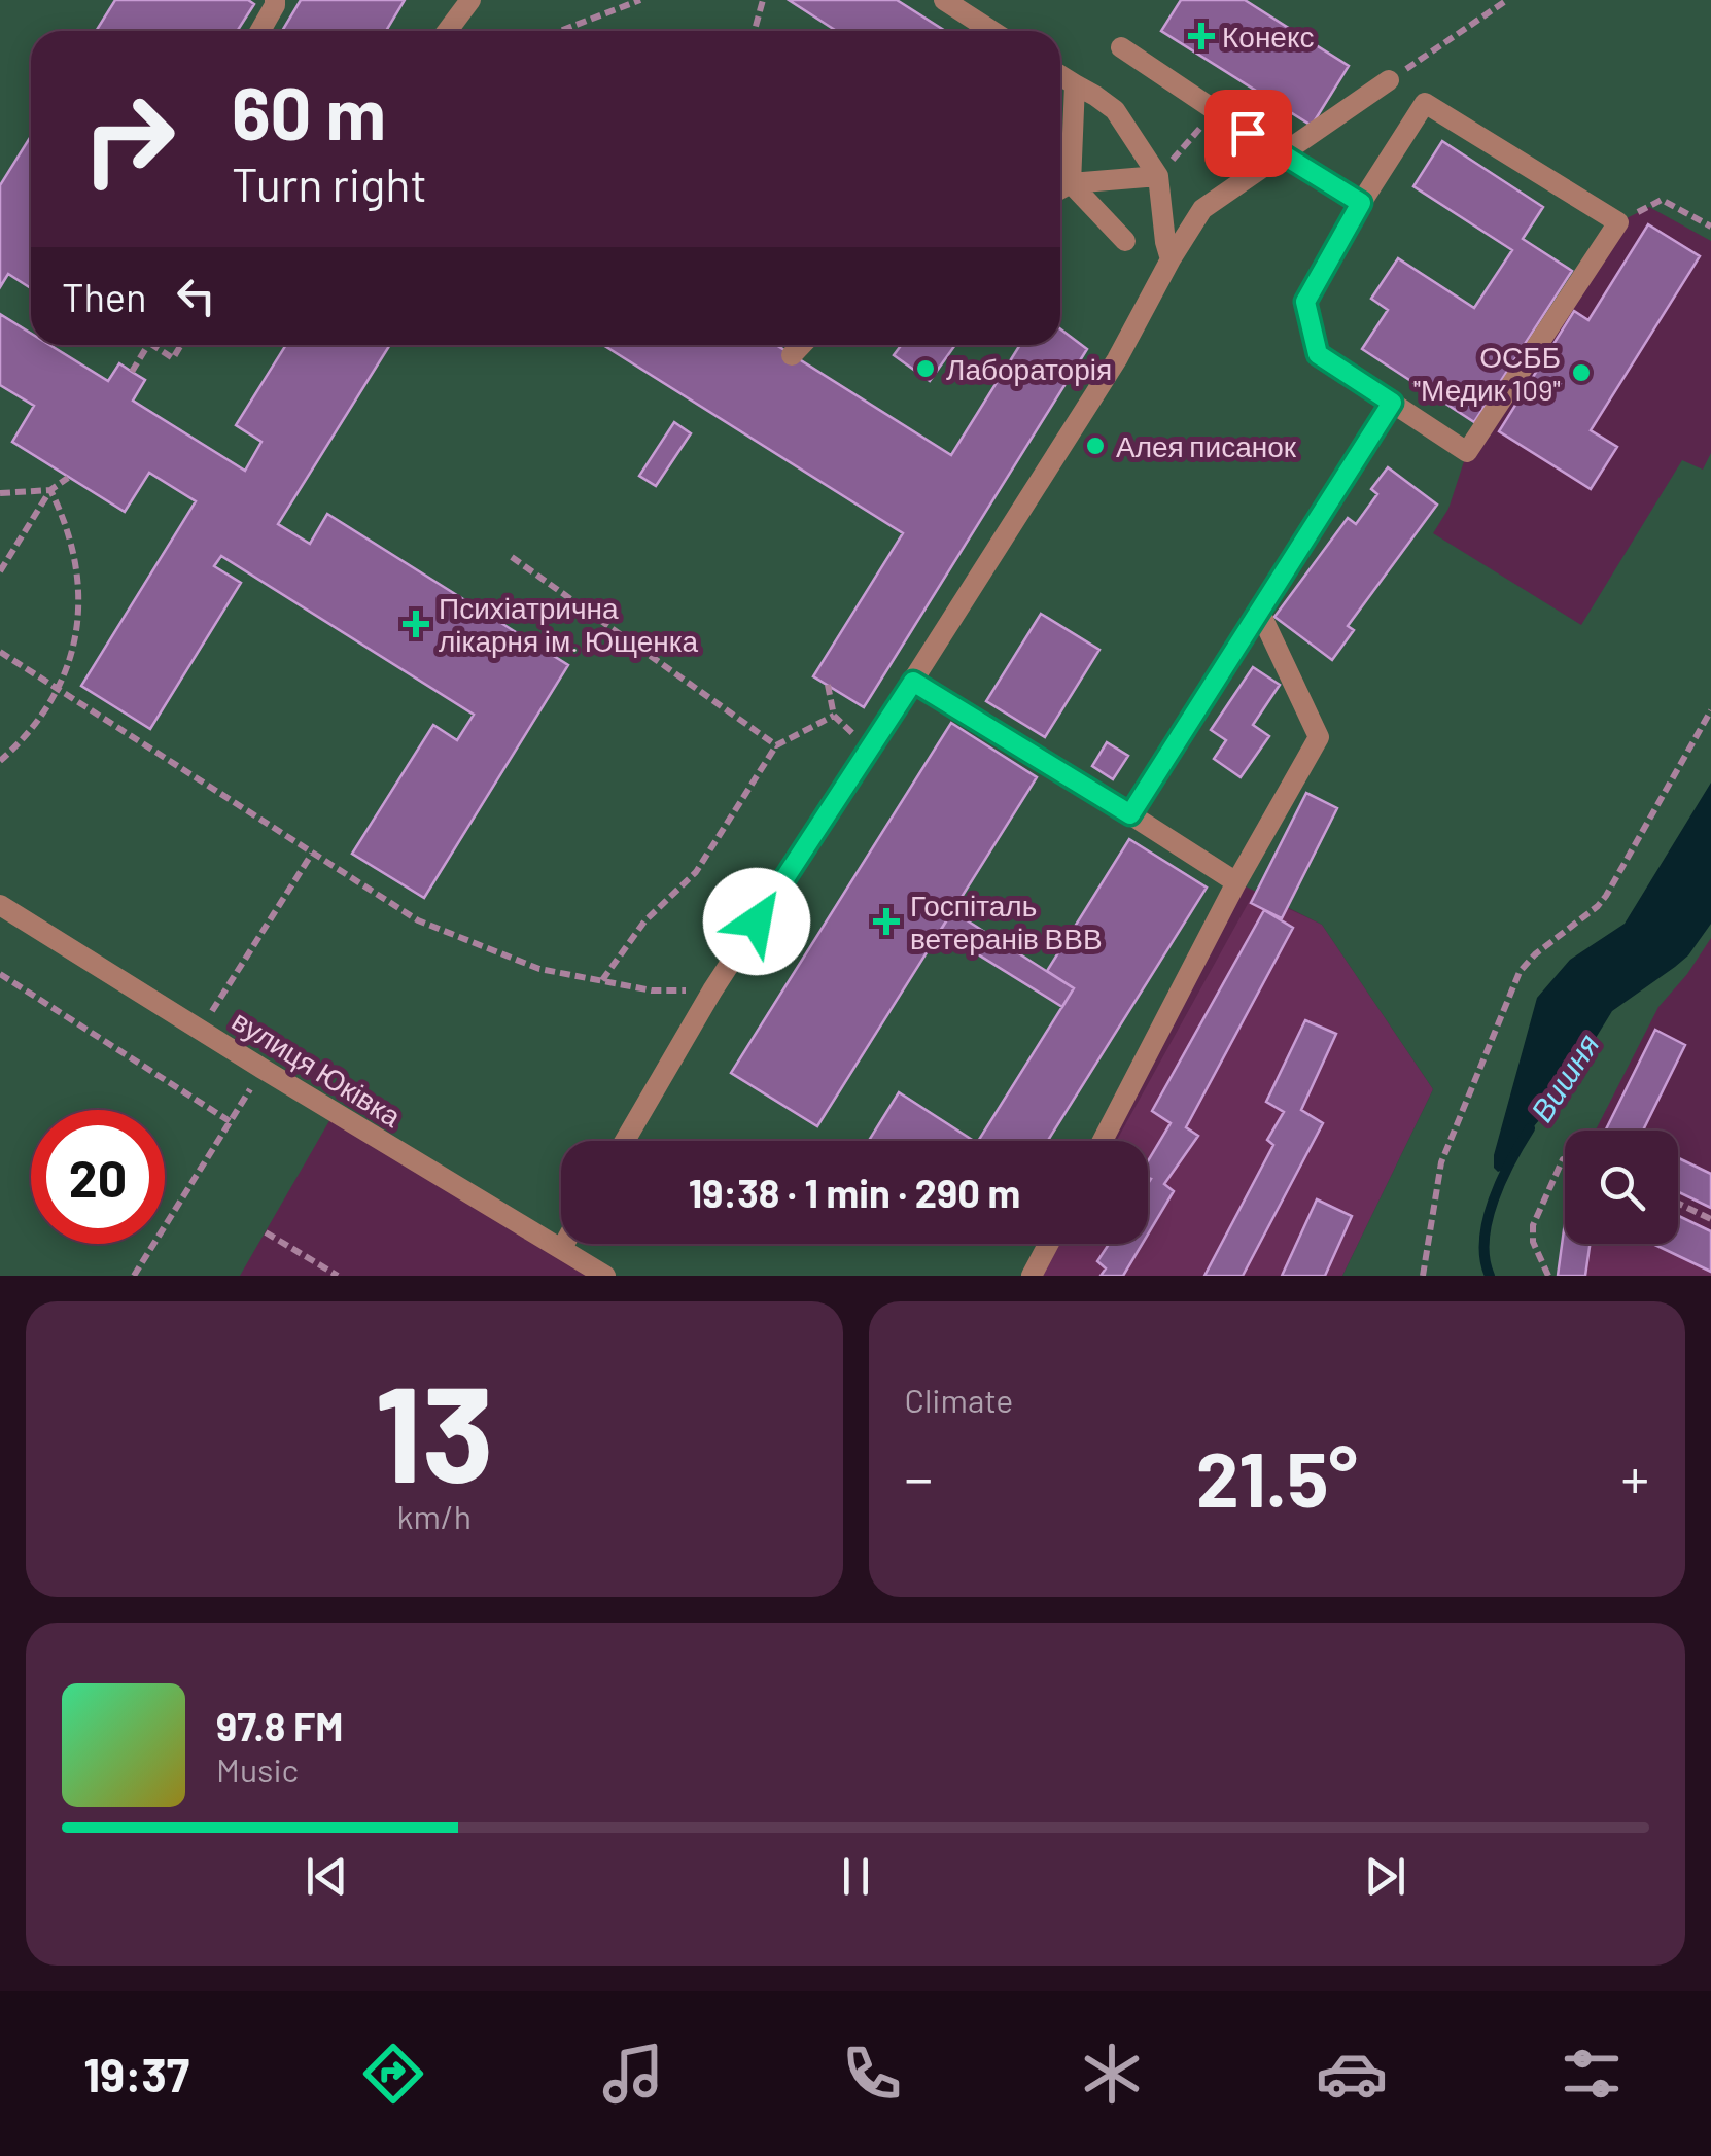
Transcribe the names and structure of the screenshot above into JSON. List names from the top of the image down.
{
  "streets": {
    "street": ["вулиця Юківка"]
  },
  "water": ["Вишня"],
  "places": {
    "health": ["Конекс", "Психіатрична лікарня ім. Ющенка", "Госпіталь ветеранів ВВВ"],
    "other": ["Лабораторія", "ОСББ \"Медик 109\"", "Алея писанок"]
  },
  "page": {
    "turn": ["60 m", "Turn right"],
    "then": "Then",
    "limit": "20",
    "trip": "19:38 · 1 min · 290 m",
    "tile": [
      ["13", "km/h"],
      "Climate"
    ],
    "heat": ["−", "21.5°", "+"],
    "song": ["97.8 FM", "Music"],
    "tabs": "19:37"
  }
}
